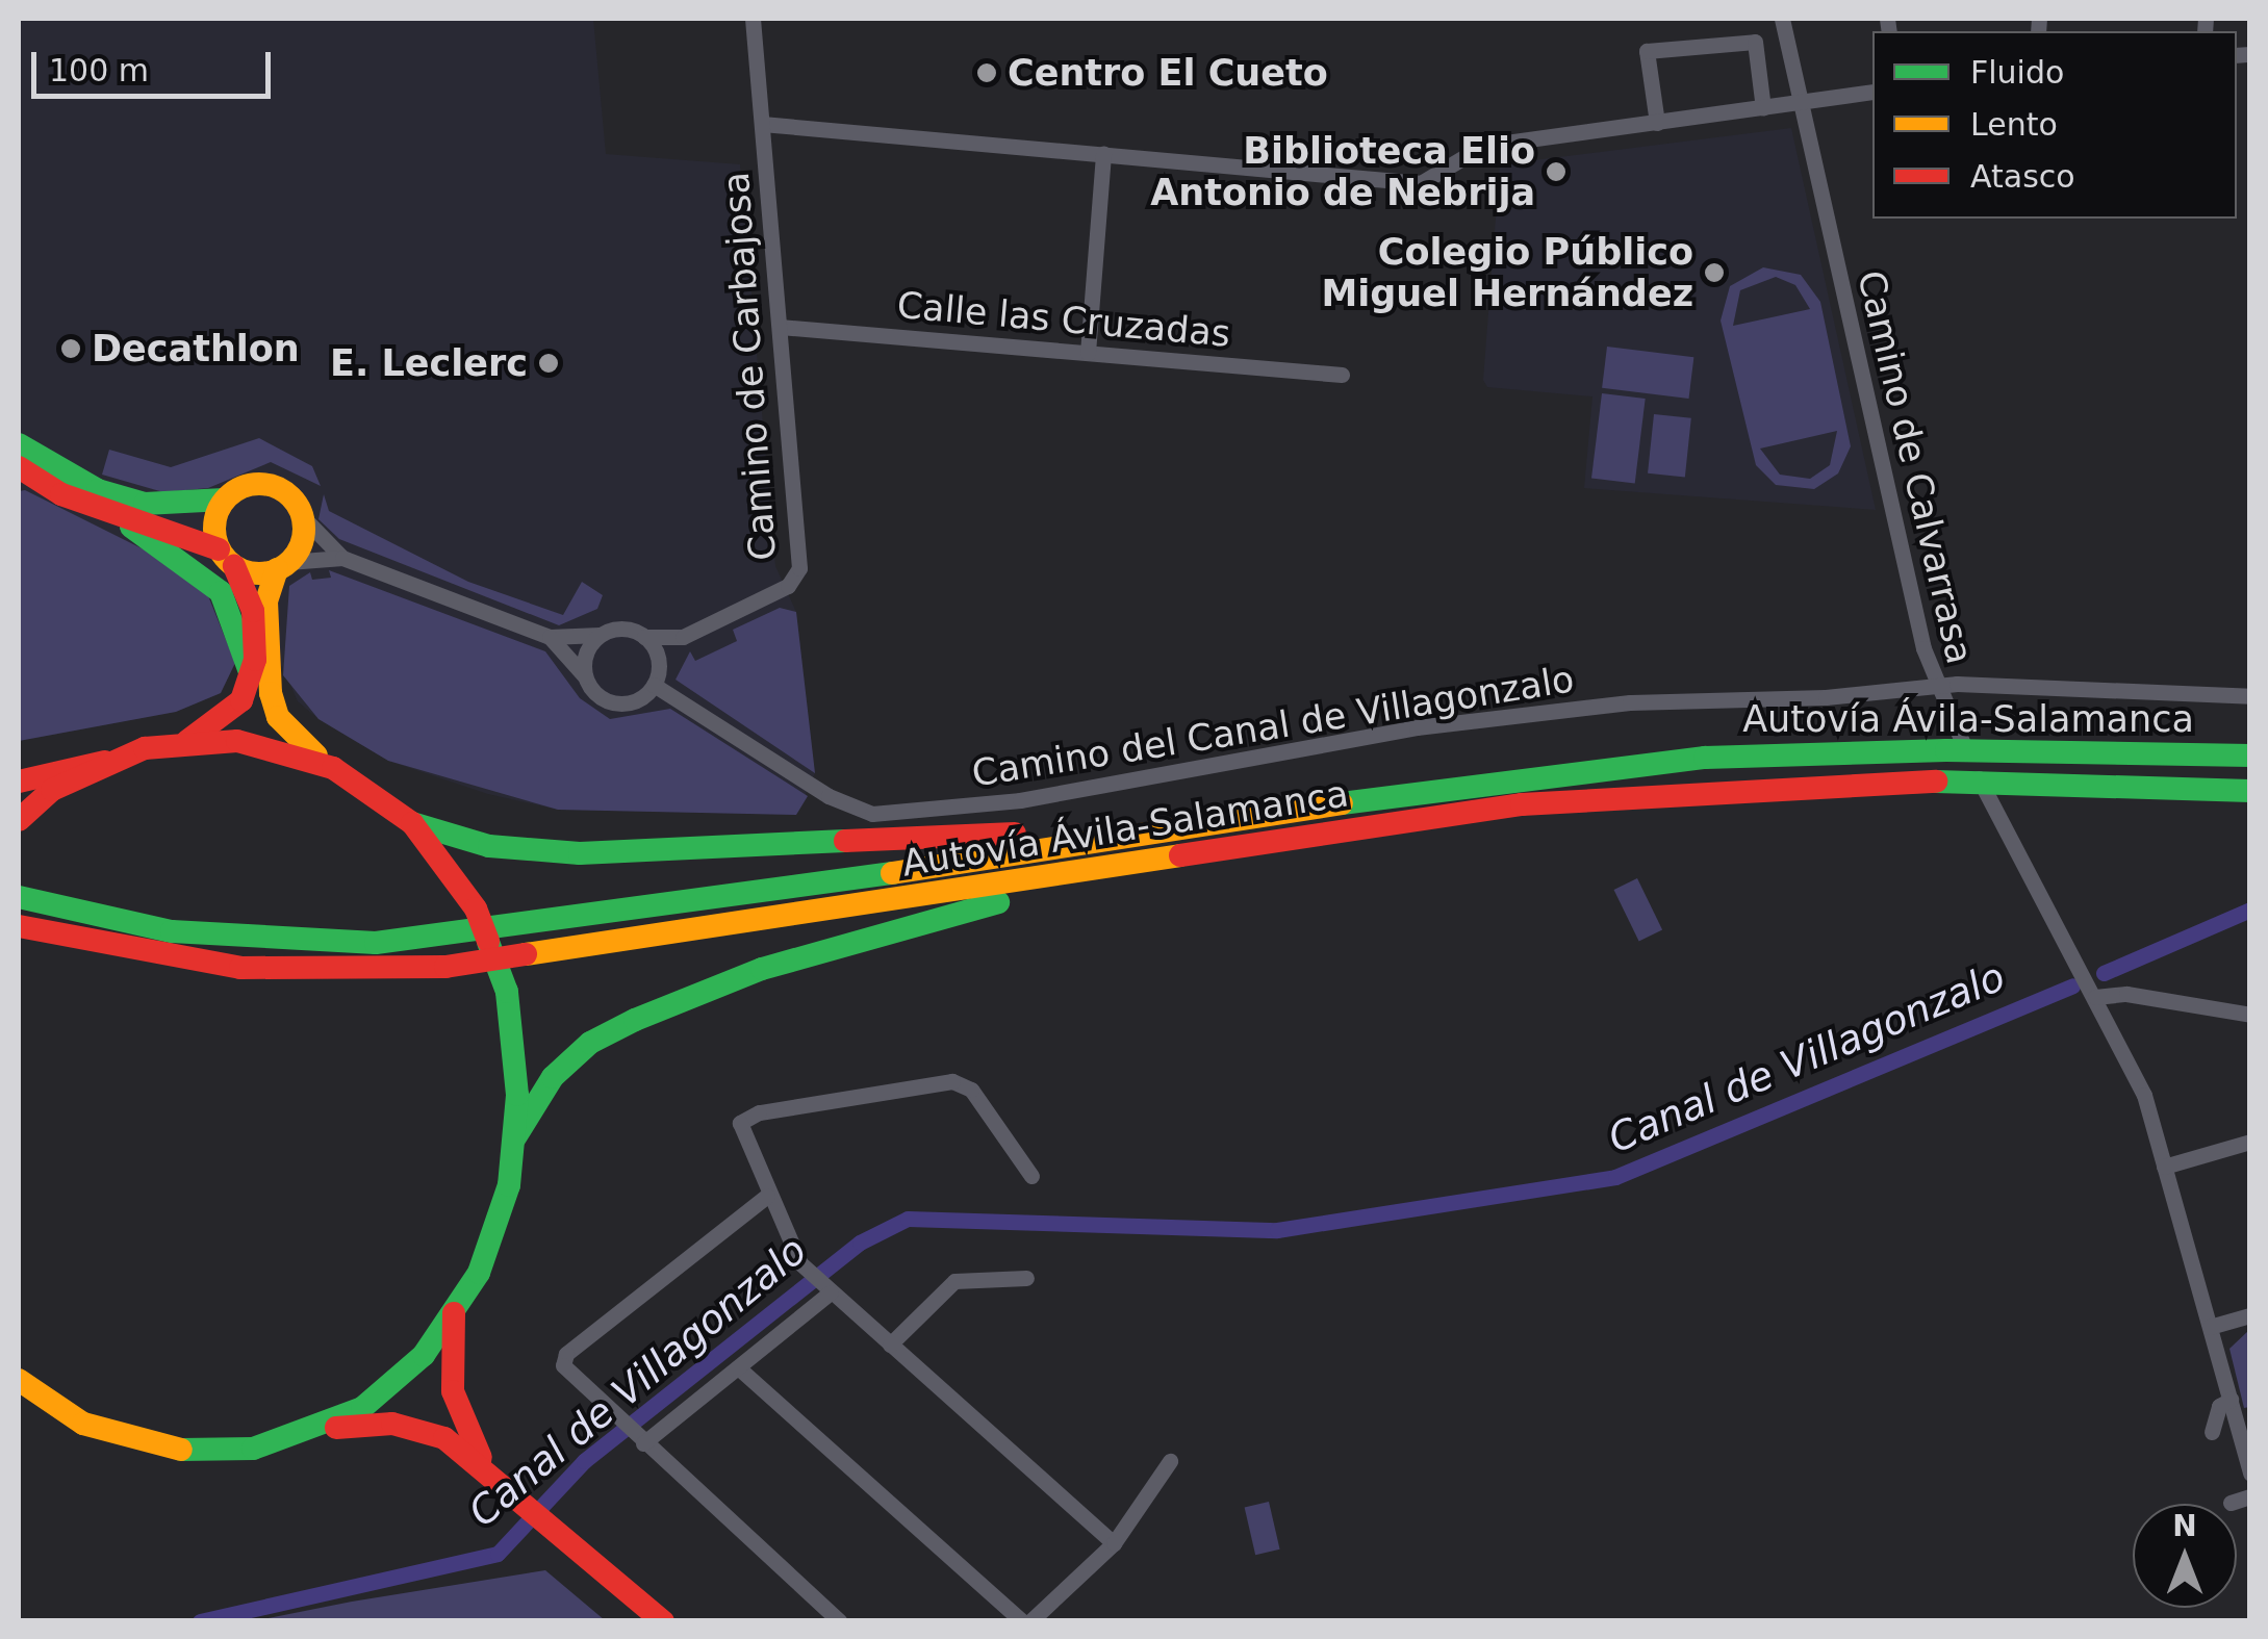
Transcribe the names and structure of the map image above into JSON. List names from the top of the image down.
{
  "streets": {
    "main road": ["Autovía Ávila-Salamanca"],
    "street": [
      "Calle las Cruzadas",
      "Camino de Carbajosa",
      "Camino de Calvarrasa",
      "Camino del Canal de Villagonzalo"
    ]
  },
  "crossings": [
    ["Calle las Cruzadas", "Camino de Carbajosa"],
    ["Camino de Carbajosa", "Camino del Canal de Villagonzalo"],
    ["Camino de Calvarrasa", "Camino del Canal de Villagonzalo"]
  ],
  "water": ["Canal de Villagonzalo"],
  "places": [
    "Centro El Cueto",
    "Biblioteca Elio Antonio de Nebrija",
    "Colegio Público Miguel Hernández",
    "Decathlon",
    "E. Leclerc"
  ],
  "legend": ["Fluido", "Lento", "Atasco"],
  "scale_bar": "100 m",
  "north": "top"
}
